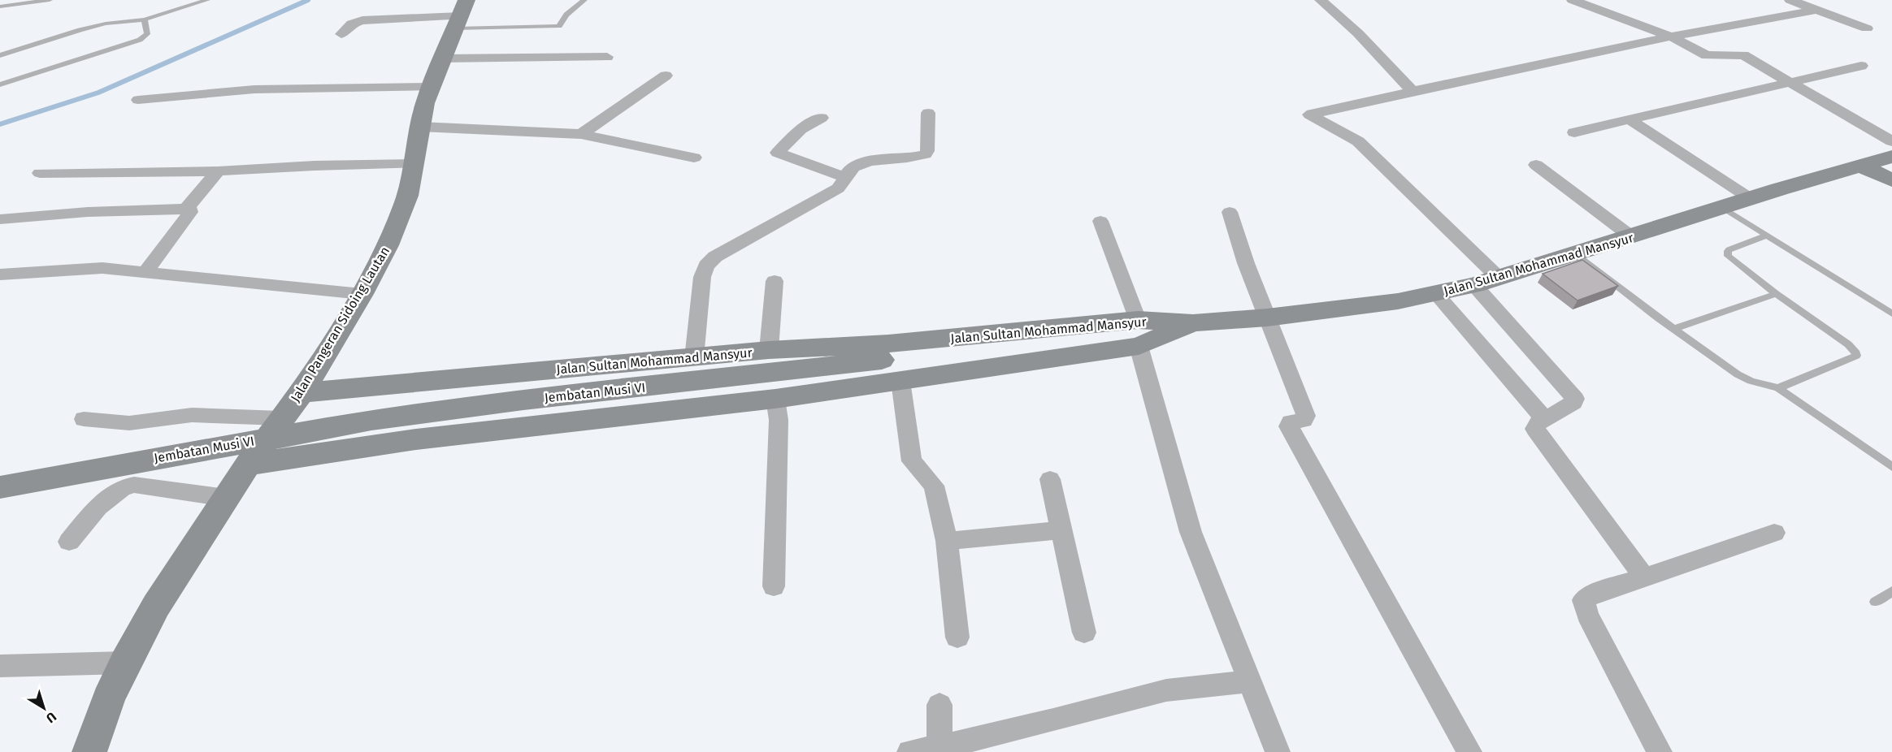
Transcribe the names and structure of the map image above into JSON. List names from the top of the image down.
{
  "streets": {
    "street": ["Jalan Sultan Mohammad Mansyur", "Jalan Pangeran Sidoing Lautan", "Jembatan Musi VI"]
  },
  "crossings": [
    ["Jalan Sultan Mohammad Mansyur", "Jalan Pangeran Sidoing Lautan"],
    ["Jalan Sultan Mohammad Mansyur", "Jembatan Musi VI"]
  ],
  "north": "bottom right"
}
